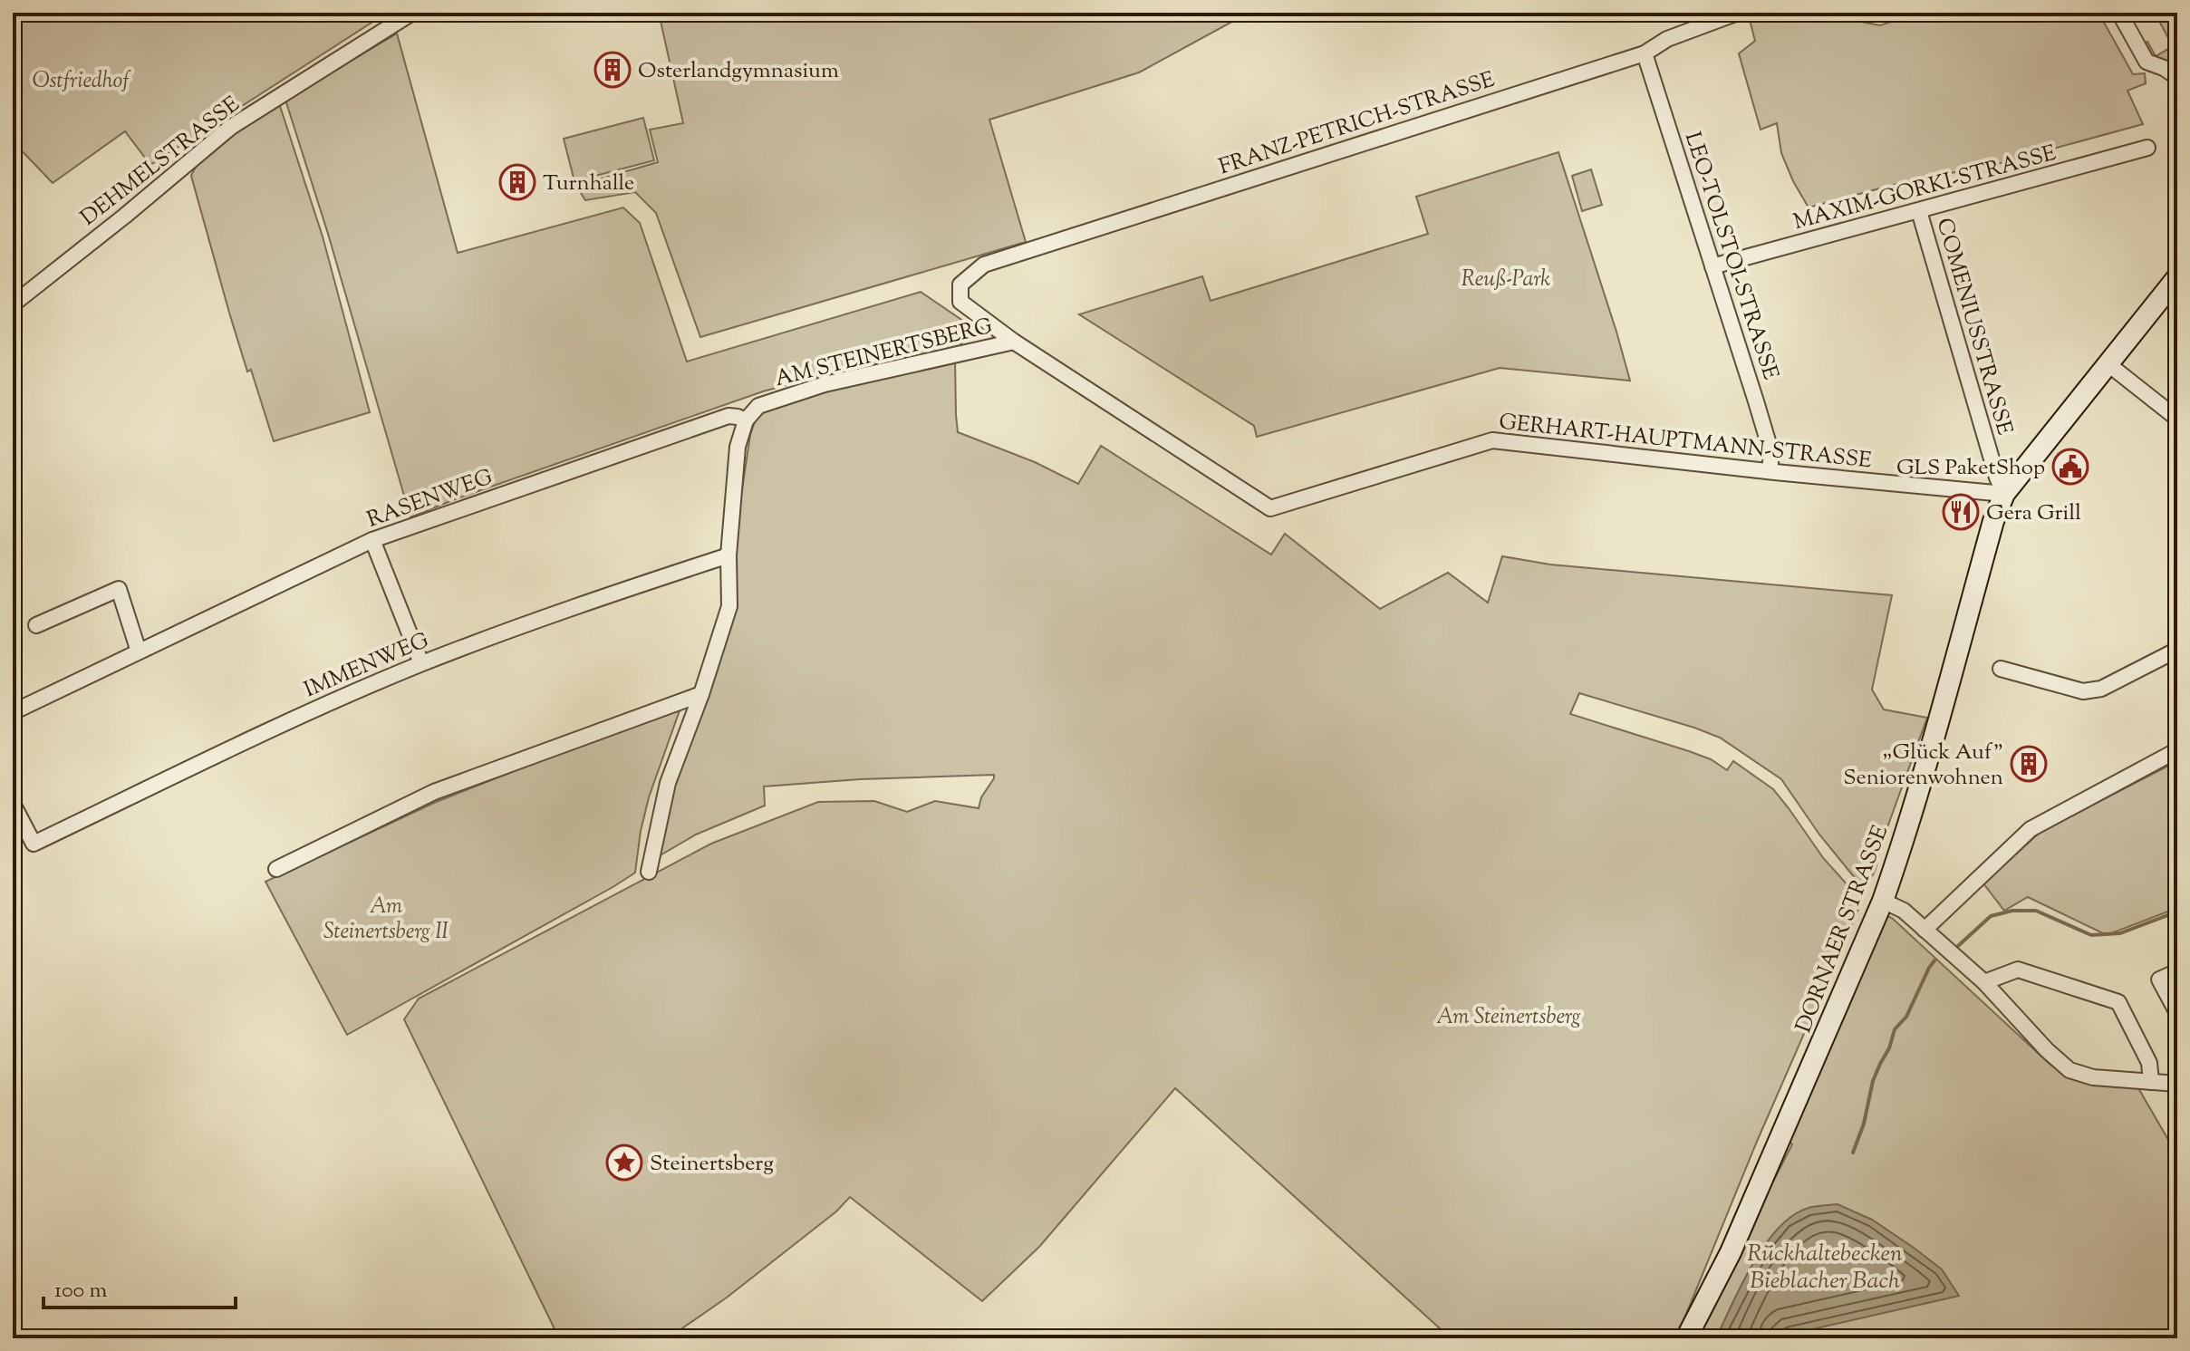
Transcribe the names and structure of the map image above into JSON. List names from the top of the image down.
{
  "streets": {
    "main road": ["DORNAER STRASSE"],
    "street": [
      "FRANZ-PETRICH-STRASSE",
      "DEHMELSTRASSE",
      "MAXIM-GORKI-STRASSE",
      "LEO-TOLSTOI-STRASSE",
      "COMENIUSSTRASSE",
      "AM STEINERTSBERG",
      "GERHART-HAUPTMANN-STRASSE",
      "RASENWEG",
      "IMMENWEG"
    ]
  },
  "crossings": [
    ["FRANZ-PETRICH-STRASSE", "LEO-TOLSTOI-STRASSE"],
    ["FRANZ-PETRICH-STRASSE", "GERHART-HAUPTMANN-STRASSE"],
    ["MAXIM-GORKI-STRASSE", "LEO-TOLSTOI-STRASSE"],
    ["MAXIM-GORKI-STRASSE", "COMENIUSSTRASSE"],
    ["LEO-TOLSTOI-STRASSE", "GERHART-HAUPTMANN-STRASSE"],
    ["COMENIUSSTRASSE", "GERHART-HAUPTMANN-STRASSE"],
    ["COMENIUSSTRASSE", "DORNAER STRASSE"],
    ["AM STEINERTSBERG", "GERHART-HAUPTMANN-STRASSE"],
    ["AM STEINERTSBERG", "RASENWEG"],
    ["GERHART-HAUPTMANN-STRASSE", "DORNAER STRASSE"]
  ],
  "water": ["Rückhaltebecken Bieblacher Bach"],
  "parks": [
    "Ostfriedhof",
    "Reuß-Park",
    "Am Steinertsberg II",
    "Am Steinertsberg"
  ],
  "places": {
    "building": ["Osterlandgymnasium", "Turnhalle", "„Glück Auf\" Seniorenwohnen"],
    "public building": ["GLS PaketShop"],
    "restaurant": ["Gera Grill"],
    "place": ["Steinertsberg"]
  },
  "scale_bar": "100 m"
}
